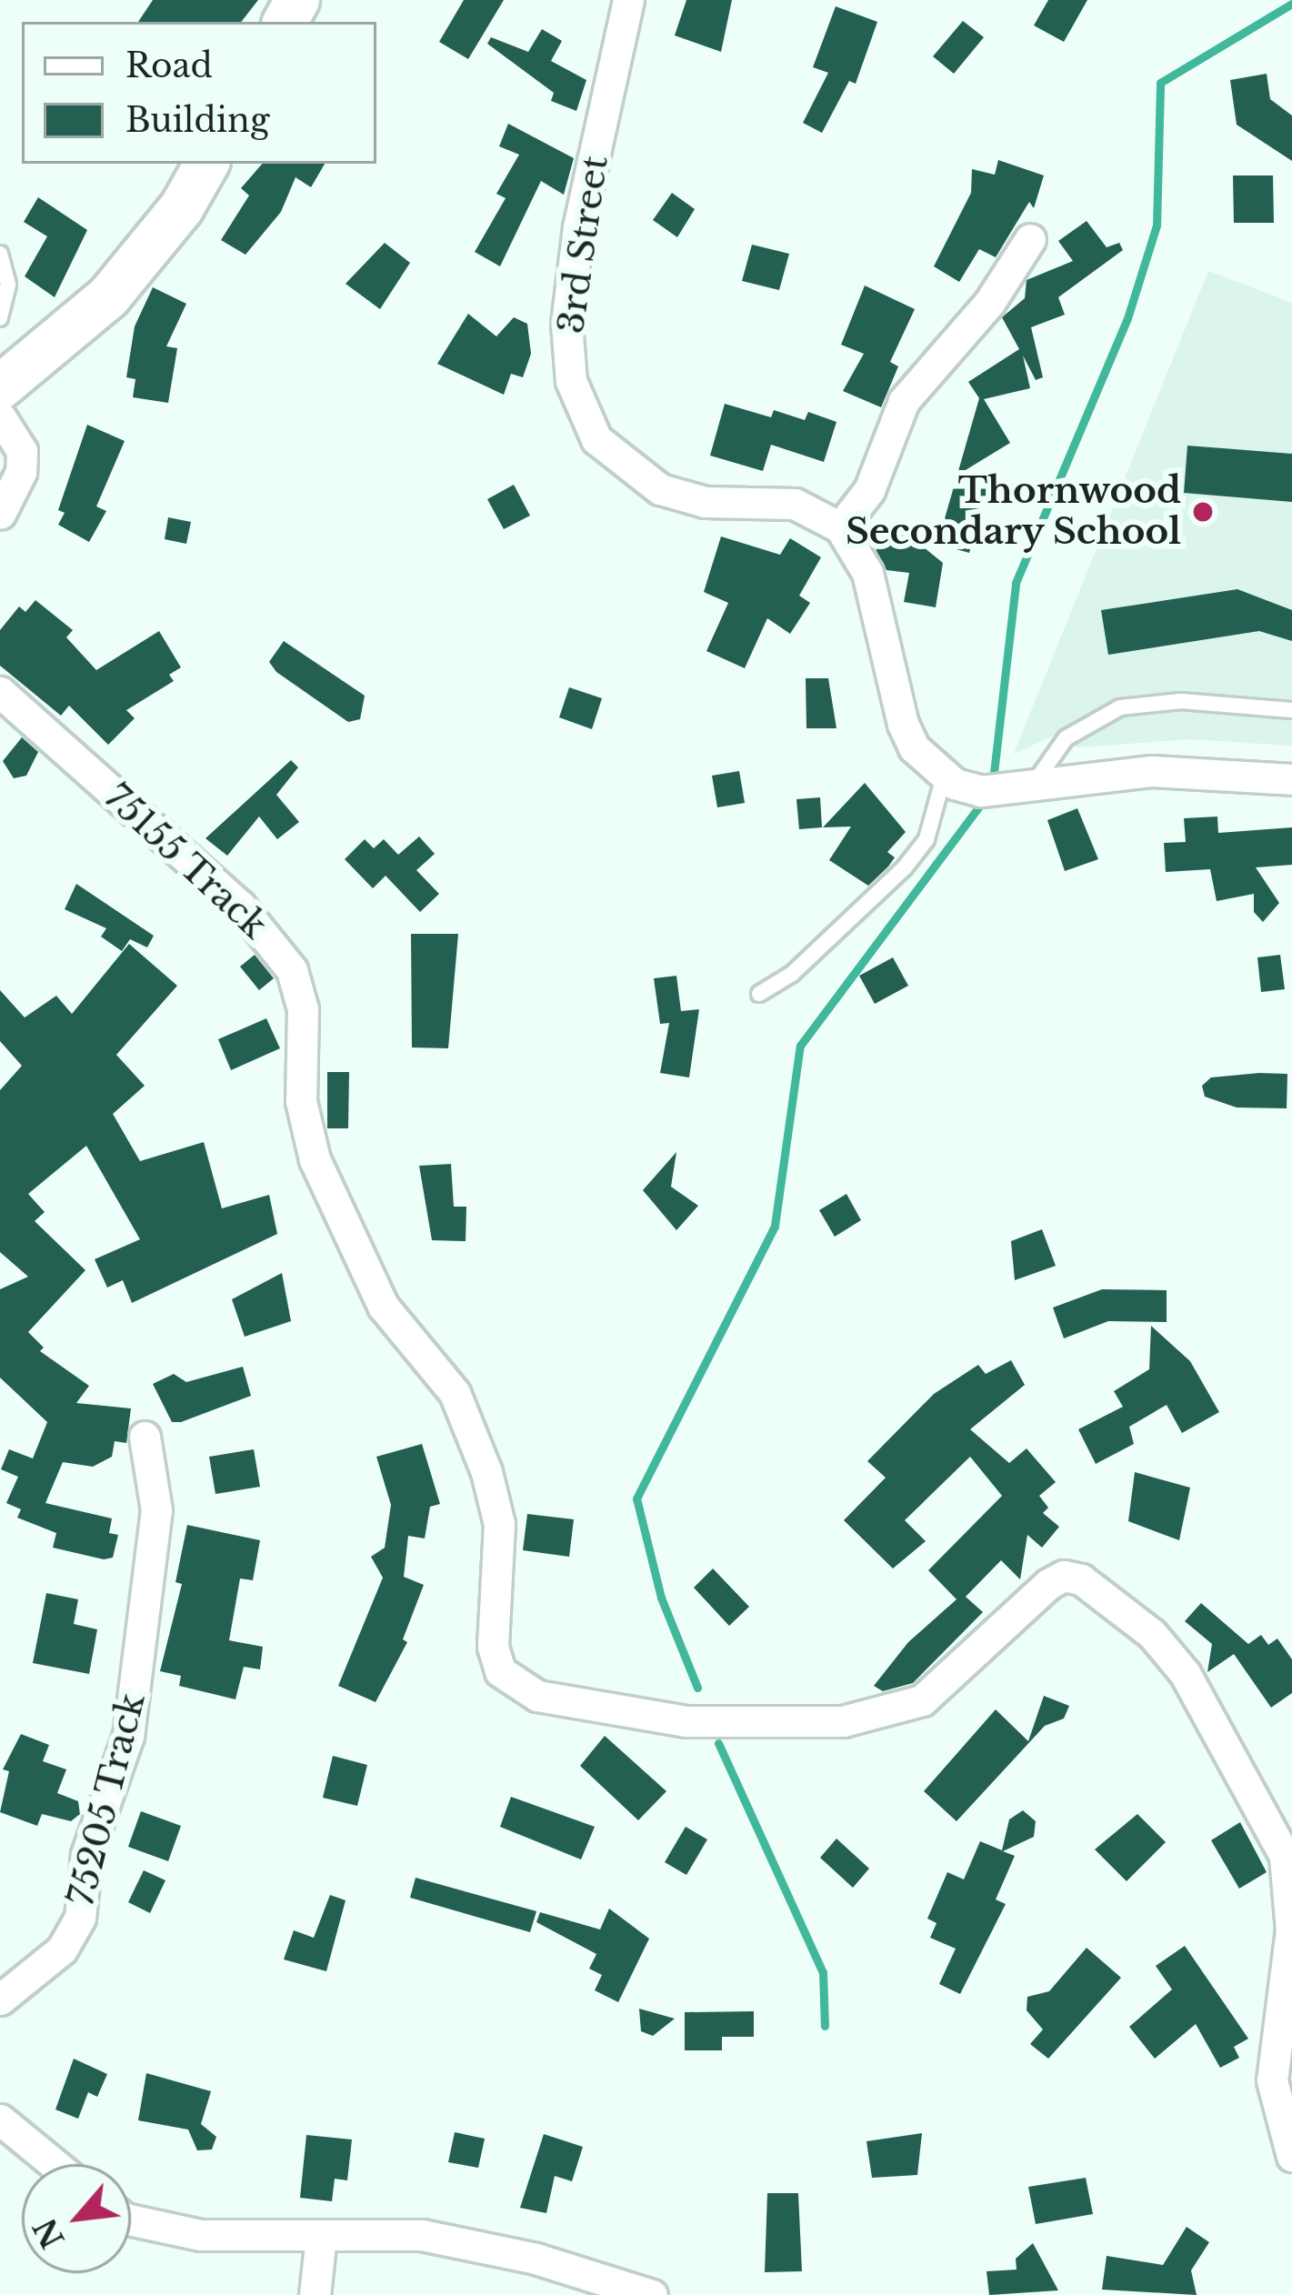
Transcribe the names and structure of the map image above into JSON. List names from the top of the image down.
{
  "streets": {
    "street": ["3rd Street", "75155 Track", "75205 Track"]
  },
  "places": ["Thornwood Secondary School"],
  "legend": ["Road", "Building"],
  "north": "bottom left"
}
